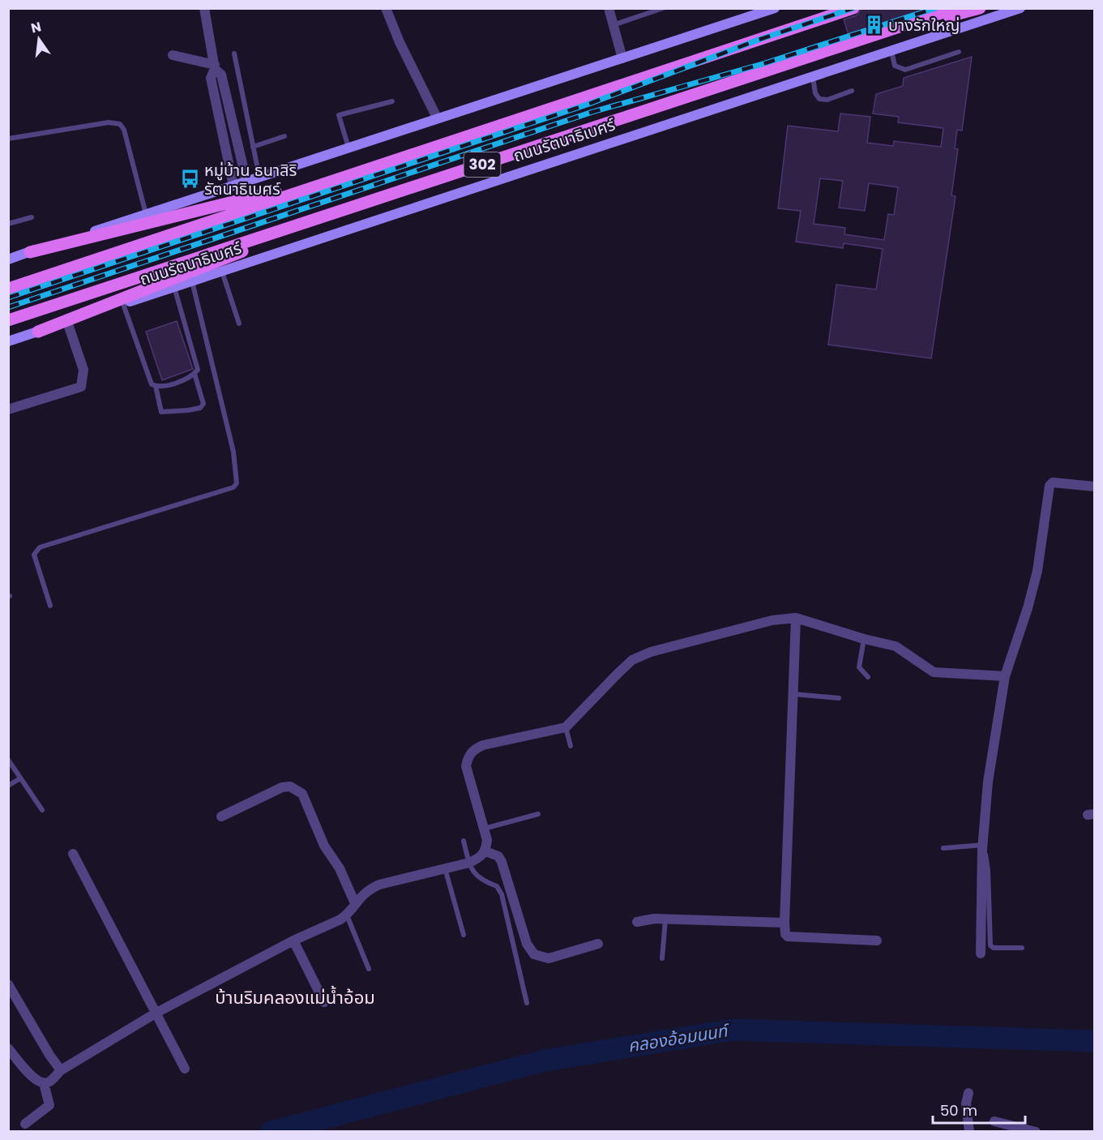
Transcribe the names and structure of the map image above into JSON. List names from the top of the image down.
{
  "streets": {
    "main road": ["ถนนรัตนาธิเบศร์", "302"]
  },
  "districts": ["บ้านริมคลองแม่น้ำอ้อม"],
  "water": ["คลองอ้อมนนท์"],
  "places": {
    "building": ["บางรักใหญ่"],
    "bus stop": ["หมู่บ้าน ธนาสิริ รัตนาธิเบศร์"]
  },
  "scale_bar": "50 m",
  "north": "top"
}
